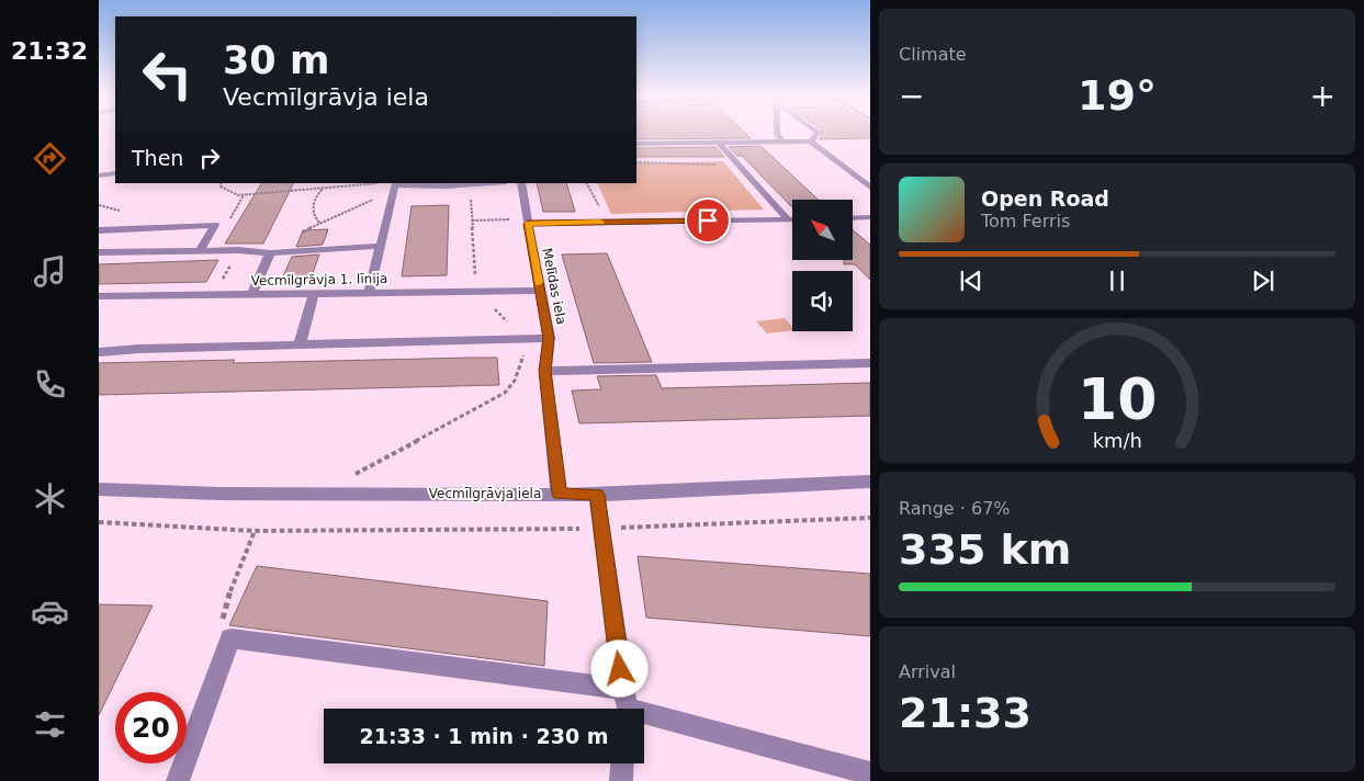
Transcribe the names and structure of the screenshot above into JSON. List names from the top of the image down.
{
  "streets": {
    "street": ["Vecmīlgrāvja 1. līnija", "Melīdas iela", "Vecmīlgrāvja iela"]
  },
  "crossings": [
    ["Vecmīlgrāvja 1. līnija", "Melīdas iela"],
    ["Melīdas iela", "Vecmīlgrāvja iela"]
  ],
  "north": "top left",
  "page": {
    "tabs": "21:32",
    "tile": [
      "Climate",
      ["Range · 67%", "335 km"],
      ["Arrival", "21:33"]
    ],
    "turn": ["30 m", "Vecmīlgrāvja iela"],
    "heat": ["−", "19°", "+"],
    "then": "Then",
    "song": ["Open Road", "Tom Ferris"],
    "limit": "20",
    "trip": "21:33 · 1 min · 230 m",
    "gauge": ["10", "km/h"]
  }
}
